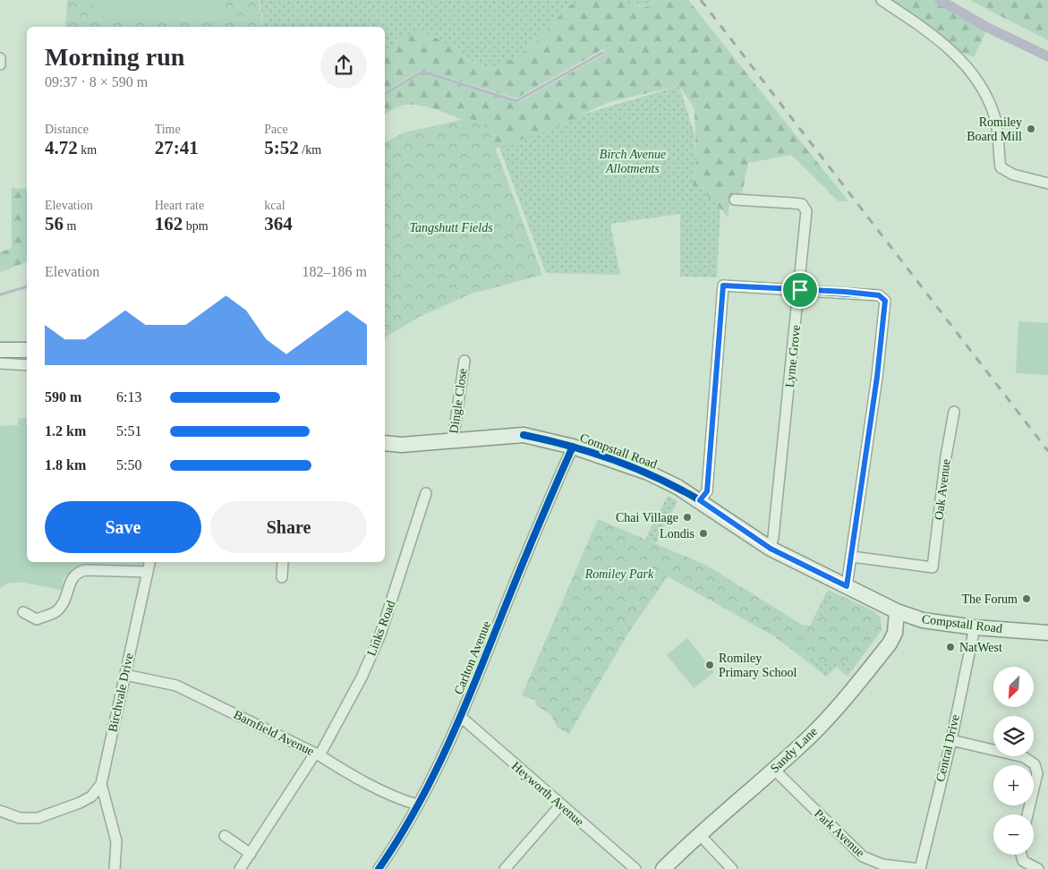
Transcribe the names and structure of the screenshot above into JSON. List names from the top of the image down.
{
  "streets": {
    "main road": ["Compstall Road", "Sandy Lane"],
    "street": [
      "Lyme Grove",
      "Dingle Close",
      "Oak Avenue",
      "Links Road",
      "Carlton Avenue",
      "Birchvale Drive",
      "Barnfield Avenue",
      "Central Drive",
      "Heyworth Avenue",
      "Park Avenue"
    ]
  },
  "crossings": [
    ["Lyme Grove", "Compstall Road"],
    ["Dingle Close", "Compstall Road"],
    ["Compstall Road", "Carlton Avenue"],
    ["Compstall Road", "Central Drive"],
    ["Compstall Road", "Sandy Lane"],
    ["Links Road", "Barnfield Avenue"],
    ["Carlton Avenue", "Barnfield Avenue"],
    ["Carlton Avenue", "Heyworth Avenue"],
    ["Birchvale Drive", "Barnfield Avenue"],
    ["Central Drive", "Park Avenue"],
    ["Sandy Lane", "Park Avenue"]
  ],
  "parks": ["Birch Avenue Allotments", "Tangshutt Fields", "Romiley Park"],
  "places": [
    "Romiley Board Mill",
    "Chai Village",
    "Londis",
    "The Forum",
    "NatWest",
    "Romiley Primary School"
  ],
  "north": "bottom left",
  "page": {
    "heading": ["Morning run", "09:37 · 8 × 590 m"],
    "stats": [
      ["Distance", "4.72 km"],
      ["Time", "27:41"],
      ["Pace", "5:52 /km"],
      ["Elevation", "56 m"],
      ["Heart rate", "162 bpm"],
      ["kcal", "364"]
    ],
    "chart": ["Elevation", "182–186 m"],
    "list": [
      {
        "name": "590 m",
        "note": "6:13"
      },
      {
        "name": "1.2 km",
        "note": "5:51"
      },
      {
        "name": "1.8 km",
        "note": "5:50"
      }
    ],
    "buttons": ["Save", "Share"],
    "map_buttons": ["+", "−"]
  }
}
